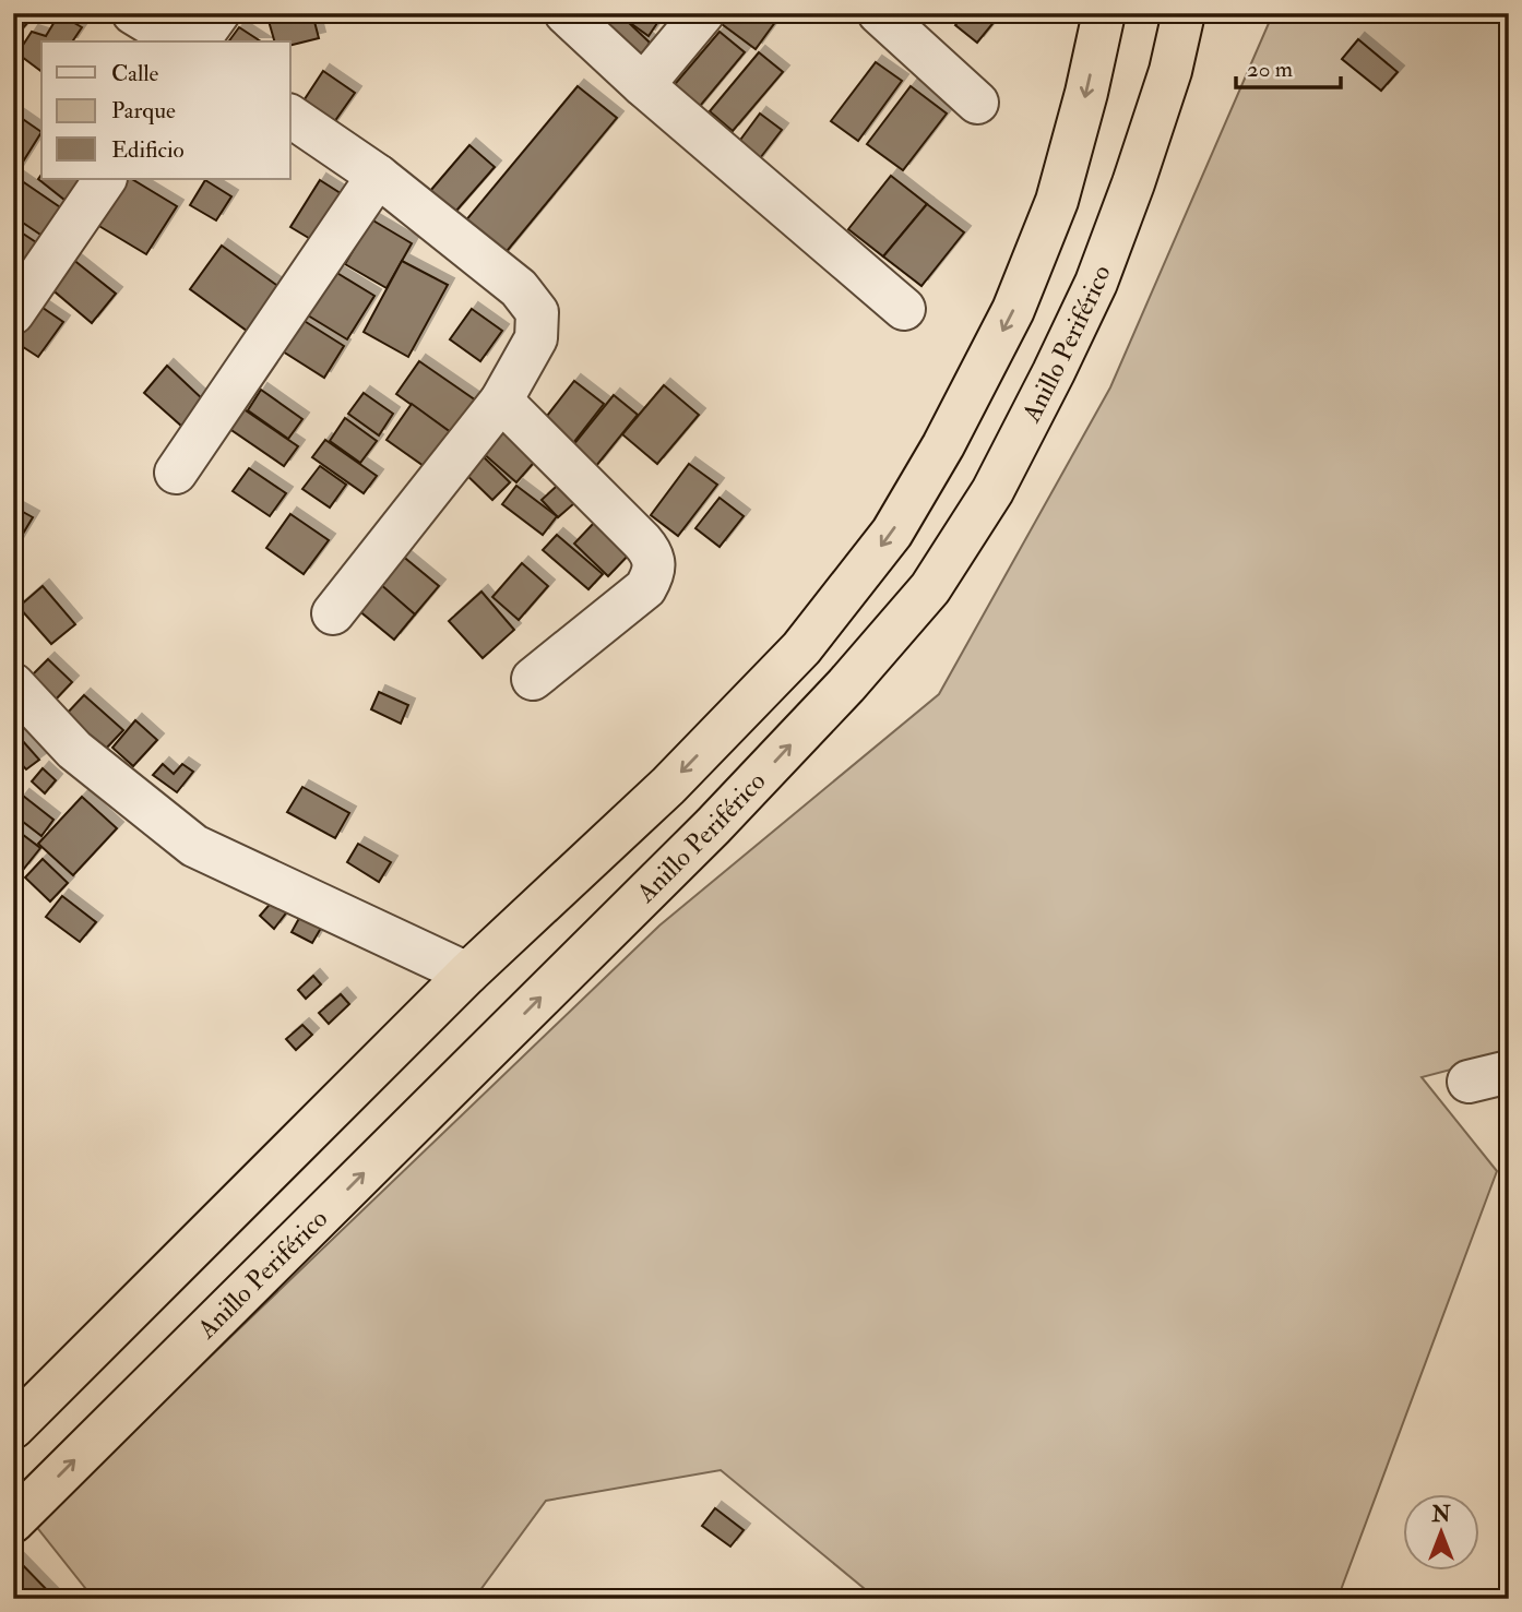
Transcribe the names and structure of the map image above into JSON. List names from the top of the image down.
{
  "streets": {
    "highway": ["Anillo Periférico"]
  },
  "legend": ["Calle", "Parque", "Edificio"],
  "scale_bar": "20 m",
  "north": "top"
}
